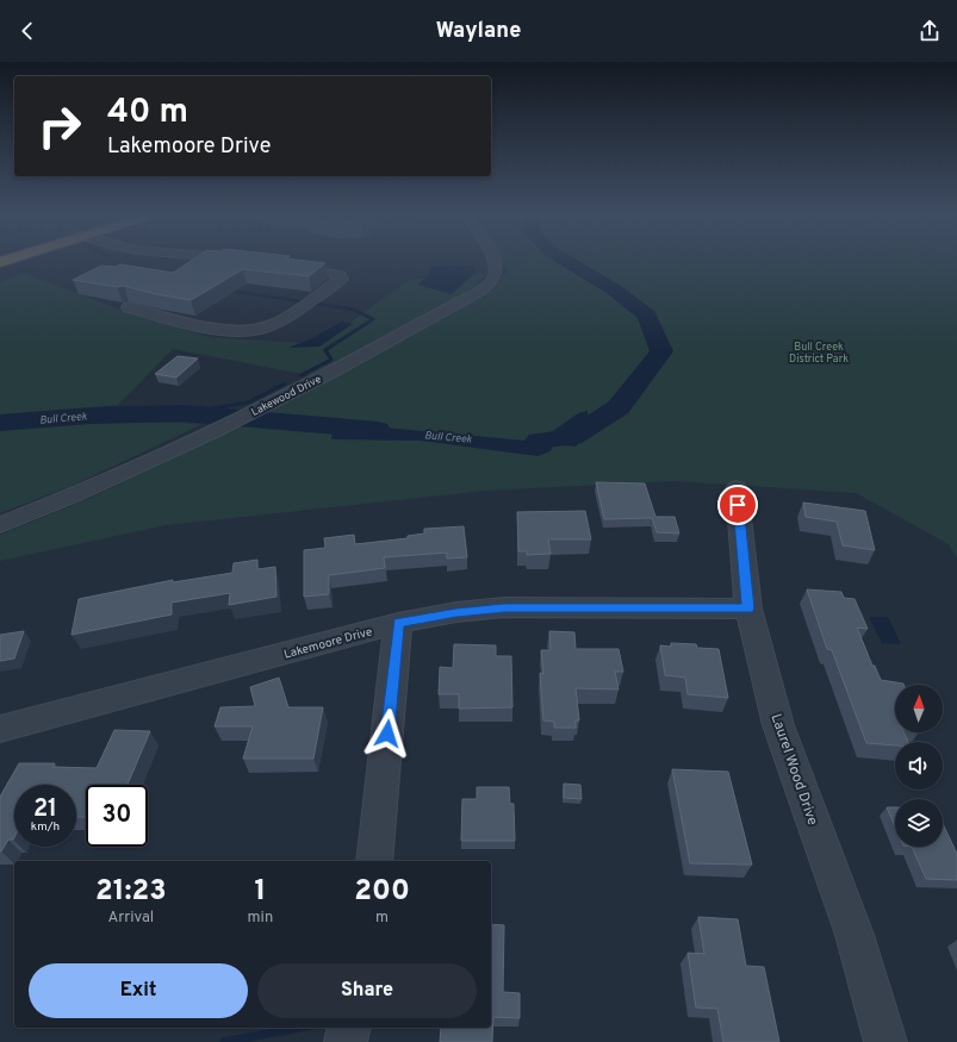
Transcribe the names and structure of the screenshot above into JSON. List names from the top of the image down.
{
  "streets": {
    "street": ["Lakewood Drive", "Lakemoore Drive", "Laurel Wood Drive"]
  },
  "crossings": [
    ["Lakemoore Drive", "Laurel Wood Drive"]
  ],
  "water": ["Bull Creek"],
  "parks": ["Bull Creek District Park"],
  "north": "top",
  "page": {
    "header": "Waylane",
    "turn": ["40 m", "Lakemoore Drive"],
    "speed": "21 km/h",
    "limit": "30",
    "eta": [
      "21:23",
      "Arrival",
      "1",
      "min",
      "200",
      "m"
    ],
    "buttons": ["Exit", "Share"]
  }
}
